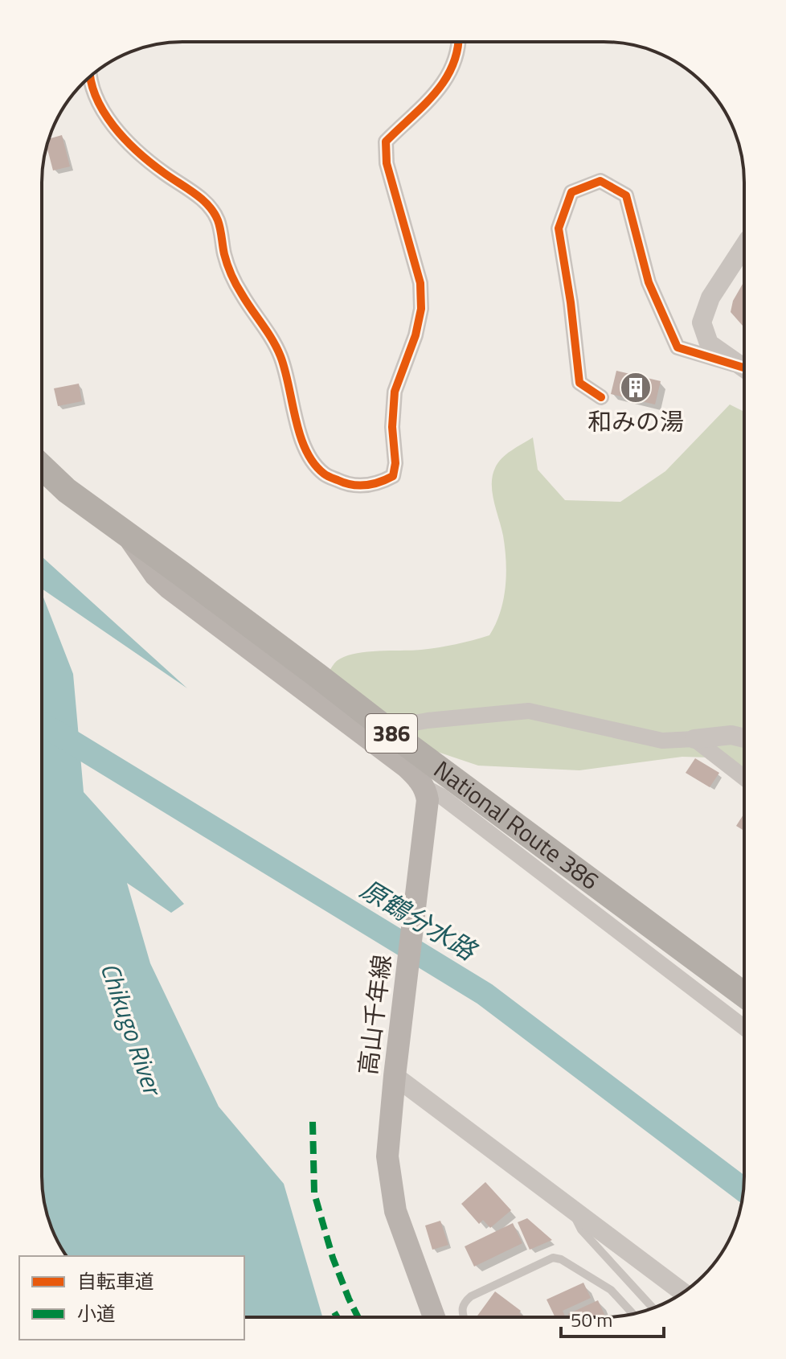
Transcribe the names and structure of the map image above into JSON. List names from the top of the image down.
{
  "streets": {
    "highway": ["386", "National Route 386"],
    "main road": ["高山千年線"]
  },
  "water": ["原鶴分水路", "Chikugo River"],
  "places": {
    "building": ["和みの湯"]
  },
  "legend": ["自転車道", "小道"],
  "scale_bar": "50 m"
}
